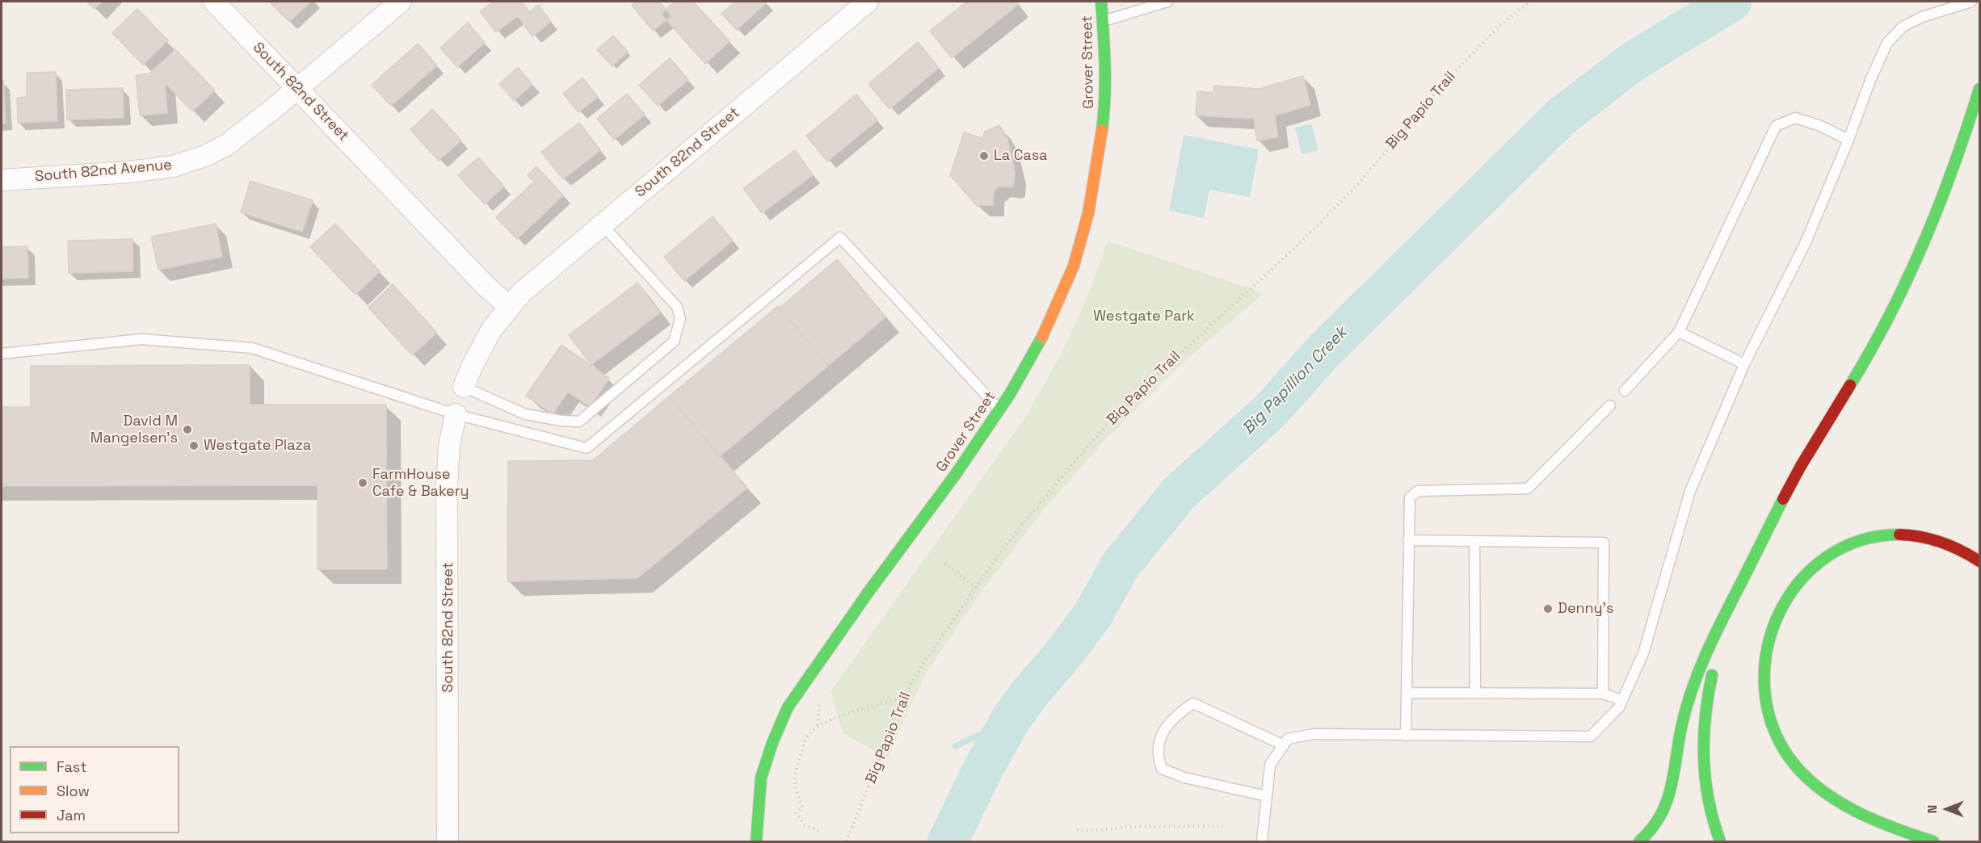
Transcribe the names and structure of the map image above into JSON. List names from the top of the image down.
{
  "streets": {
    "main road": ["Grover Street"],
    "street": ["South 82nd Street", "South 82nd Avenue"],
    "path": ["Big Papio Trail"]
  },
  "crossings": [
    ["South 82nd Street", "South 82nd Avenue"]
  ],
  "water": ["Big Papillion Creek"],
  "parks": ["Westgate Park"],
  "places": [
    "La Casa",
    "David M Mangelsen's",
    "Westgate Plaza",
    "FarmHouse Cafe & Bakery",
    "Denny's"
  ],
  "legend": ["Fast", "Slow", "Jam"],
  "north": "left"
}
